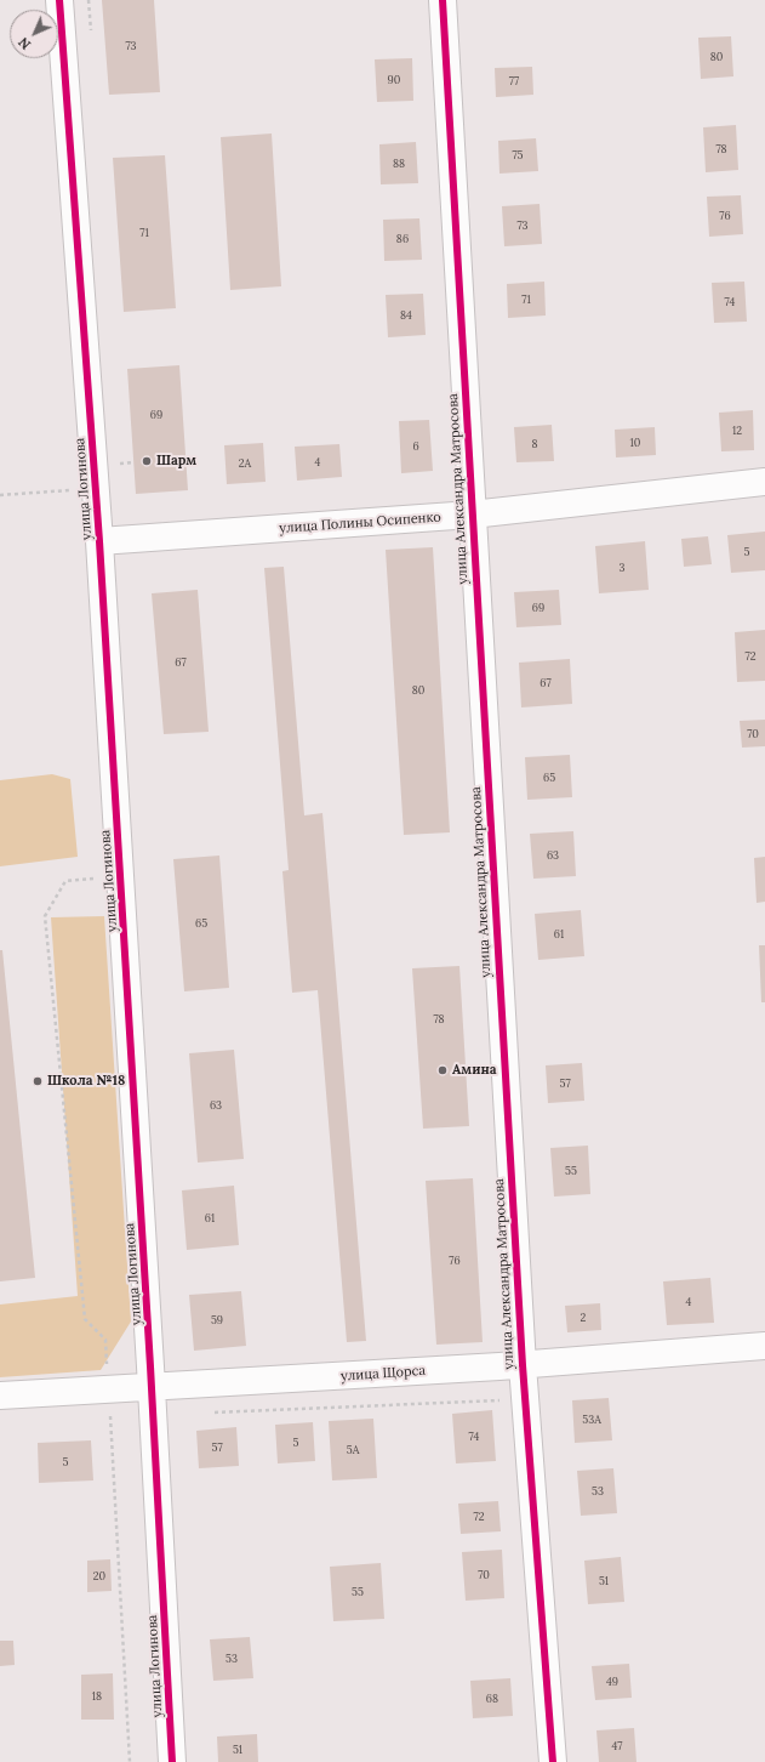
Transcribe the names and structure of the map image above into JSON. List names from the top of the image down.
{
  "streets": {
    "street": [
      "улица Логинова",
      "улица Александра Матросова",
      "улица Полины Осипенко",
      "улица Щорса"
    ]
  },
  "crossings": [
    ["улица Логинова", "улица Полины Осипенко"],
    ["улица Логинова", "улица Щорса"],
    ["улица Александра Матросова", "улица Полины Осипенко"],
    ["улица Александра Матросова", "улица Щорса"]
  ],
  "places": ["Шарм", "Амина", "Школа №18"],
  "house_numbers": [
    "73",
    "80",
    "90",
    "77",
    "78",
    "75",
    "88",
    "76",
    "73",
    "71",
    "86",
    "71",
    "74",
    "84",
    "69",
    "12",
    "10",
    "8",
    "6",
    "4",
    "2А",
    "5",
    "3",
    "69",
    "72",
    "67",
    "67",
    "80",
    "70",
    "65",
    "63",
    "65",
    "61",
    "78",
    "57",
    "63",
    "55",
    "61",
    "76",
    "4",
    "2",
    "59",
    "53А",
    "74",
    "5",
    "57",
    "5А",
    "5",
    "53",
    "72",
    "70",
    "20",
    "51",
    "55",
    "53",
    "49",
    "18",
    "68",
    "47",
    "51"
  ],
  "north": "bottom left"
}
